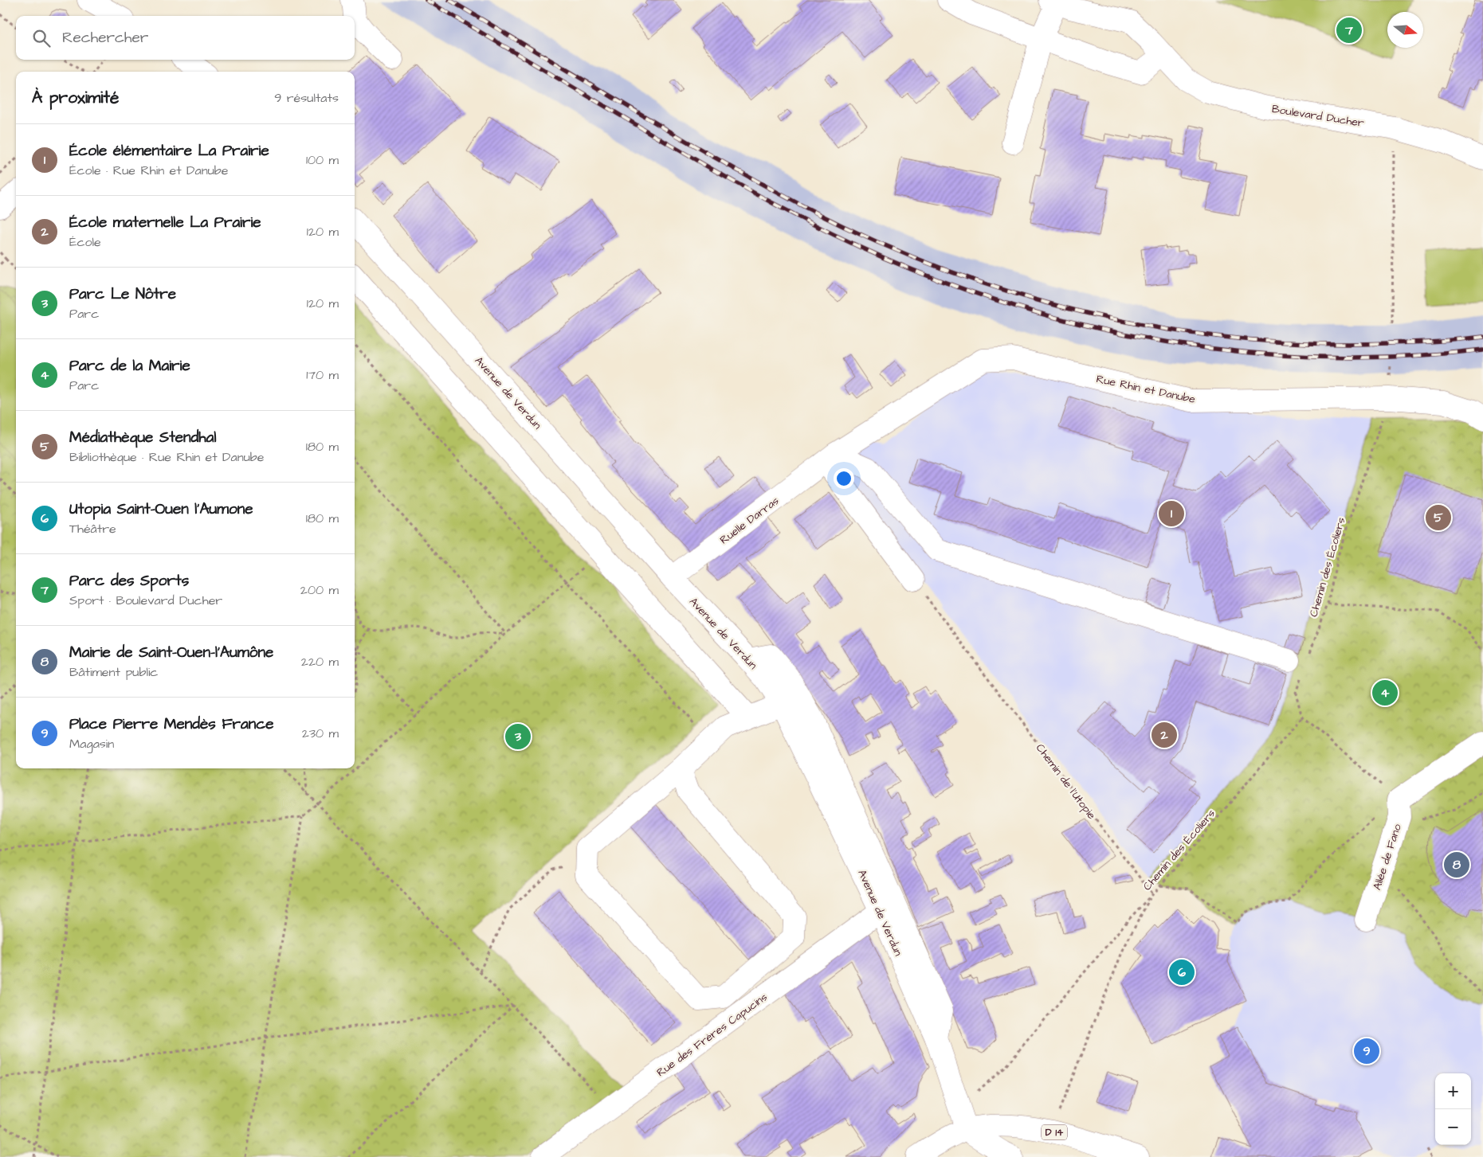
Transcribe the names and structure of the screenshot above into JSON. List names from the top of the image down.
{
  "streets": {
    "street": [
      "Boulevard Ducher",
      "Rue Rhin et Danube",
      "Avenue de Verdun",
      "Ruelle Darras",
      "Allée de Fano",
      "Rue des Frères Capucins",
      "D 14"
    ],
    "path": ["Chemin des Écoliers", "Chemin de l'Utopie"]
  },
  "crossings": [
    ["Rue Rhin et Danube", "Ruelle Darras"],
    ["Rue Rhin et Danube", "Chemin des Écoliers"],
    ["Avenue de Verdun", "Ruelle Darras"],
    ["Avenue de Verdun", "Chemin des Écoliers"],
    ["Avenue de Verdun", "Rue des Frères Capucins"],
    ["Avenue de Verdun", "D 14"],
    ["Chemin des Écoliers", "Chemin de l'Utopie"]
  ],
  "north": "right",
  "page": {
    "pins": [
      "7",
      "1",
      "5",
      "4",
      "2",
      "3",
      "8",
      "6",
      "9"
    ],
    "search": "Rechercher",
    "heading": ["À proximité", "9 résultats"],
    "list": [
      {
        "mark": "1",
        "name": "École élémentaire La Prairie",
        "note": "École · Rue Rhin et Danube",
        "value": "100 m"
      },
      {
        "mark": "2",
        "name": "École maternelle La Prairie",
        "note": "École",
        "value": "120 m"
      },
      {
        "mark": "3",
        "name": "Parc Le Nôtre",
        "note": "Parc",
        "value": "120 m"
      },
      {
        "mark": "4",
        "name": "Parc de la Mairie",
        "note": "Parc",
        "value": "170 m"
      },
      {
        "mark": "5",
        "name": "Médiathèque Stendhal",
        "note": "Bibliothèque · Rue Rhin et Danube",
        "value": "180 m"
      },
      {
        "mark": "6",
        "name": "Utopia Saint-Ouen l'Aumone",
        "note": "Théâtre",
        "value": "180 m"
      },
      {
        "mark": "7",
        "name": "Parc des Sports",
        "note": "Sport · Boulevard Ducher",
        "value": "200 m"
      },
      {
        "mark": "8",
        "name": "Mairie de Saint-Ouen-l'Aumône",
        "note": "Bâtiment public",
        "value": "220 m"
      },
      {
        "mark": "9",
        "name": "Place Pierre Mendès France",
        "note": "Magasin",
        "value": "230 m"
      }
    ],
    "map_buttons": ["+", "−"]
  }
}
